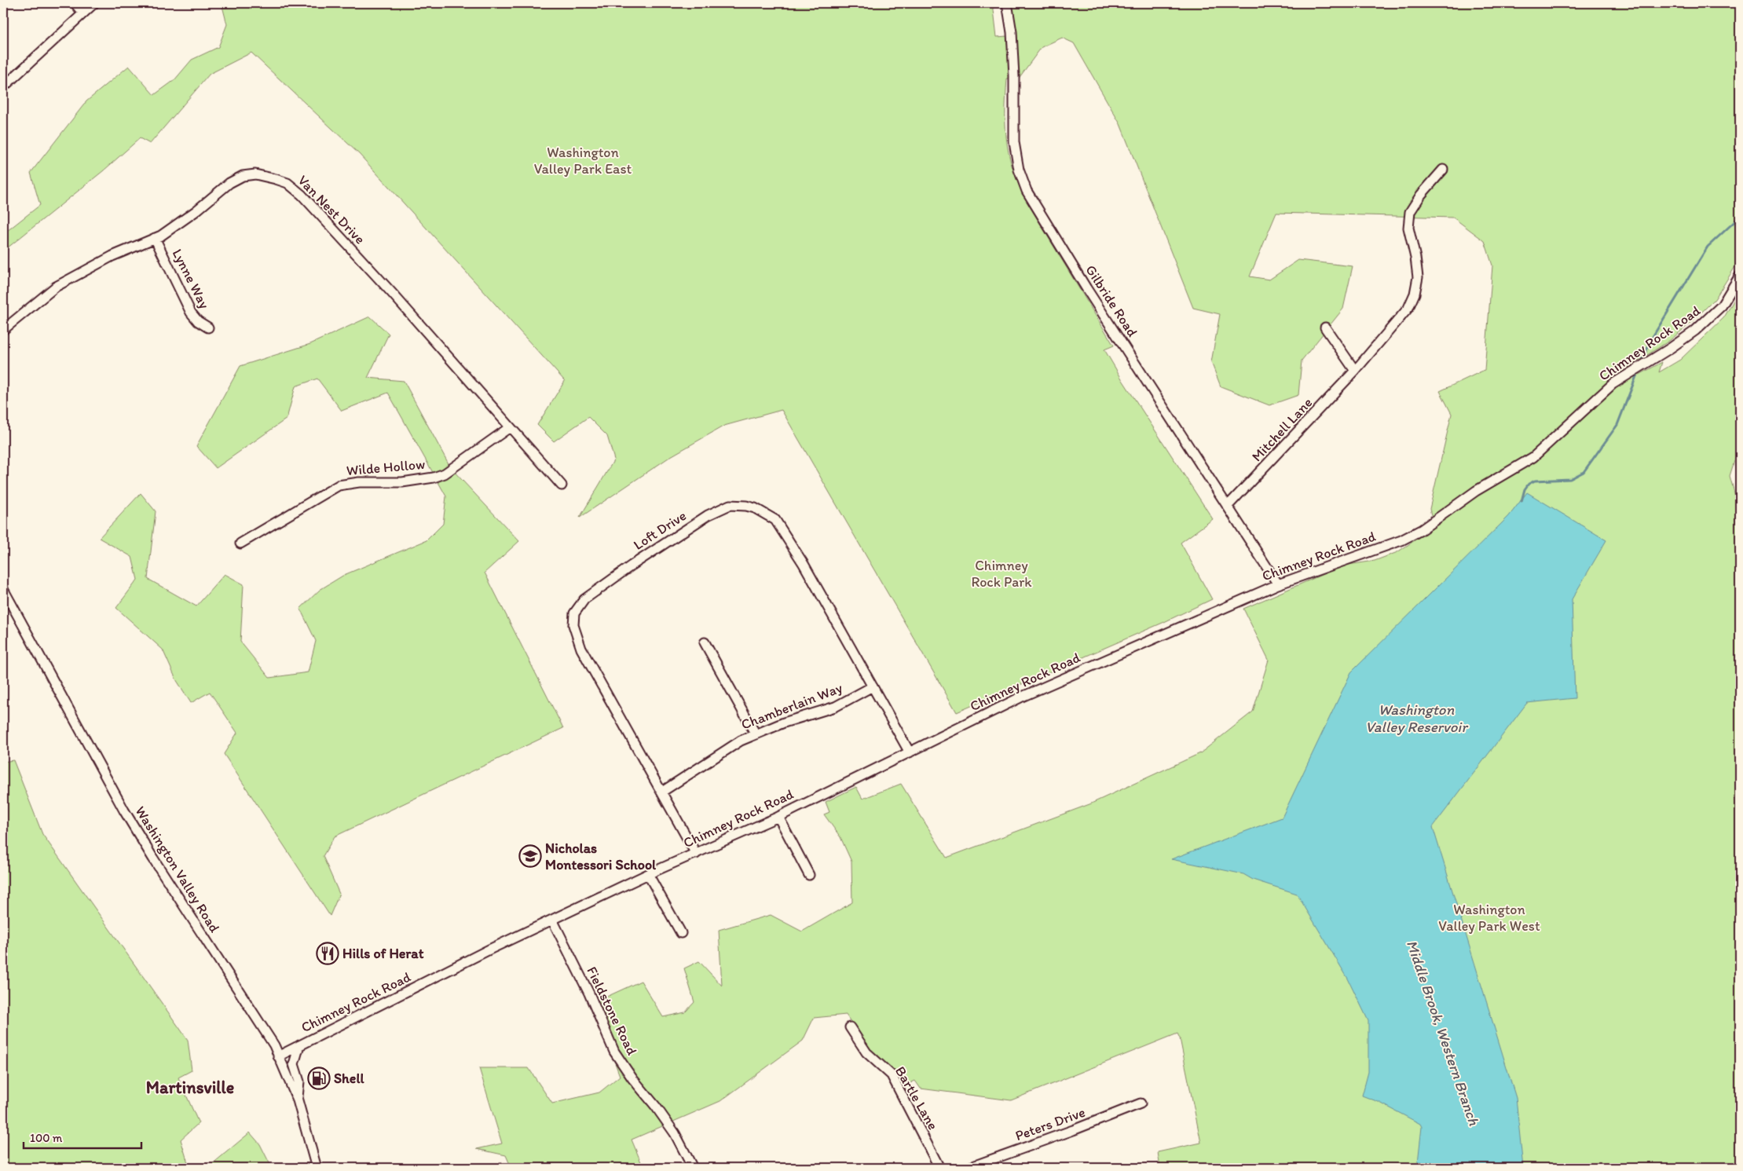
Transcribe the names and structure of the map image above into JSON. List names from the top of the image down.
{
  "streets": {
    "street": [
      "Van Nest Drive",
      "Lynne Way",
      "Gilbride Road",
      "Chimney Rock Road",
      "Mitchell Lane",
      "Wilde Hollow",
      "Loft Drive",
      "Chamberlain Way",
      "Washington Valley Road",
      "Fieldstone Road",
      "Bartle Lane",
      "Peters Drive"
    ]
  },
  "crossings": [
    ["Van Nest Drive", "Lynne Way"],
    ["Van Nest Drive", "Wilde Hollow"],
    ["Gilbride Road", "Chimney Rock Road"],
    ["Gilbride Road", "Mitchell Lane"],
    ["Chimney Rock Road", "Loft Drive"],
    ["Chimney Rock Road", "Washington Valley Road"],
    ["Chimney Rock Road", "Fieldstone Road"],
    ["Loft Drive", "Chamberlain Way"]
  ],
  "districts": ["Martinsville"],
  "water": ["Washington Valley Reservoir", "Middle Brook, Western Branch"],
  "parks": ["Washington Valley Park East", "Chimney Rock Park", "Washington Valley Park West"],
  "places": {
    "school or university": ["Nicholas Montessori School"],
    "restaurant": ["Hills of Herat"],
    "fuel station": ["Shell"]
  },
  "scale_bar": "100 m"
}
